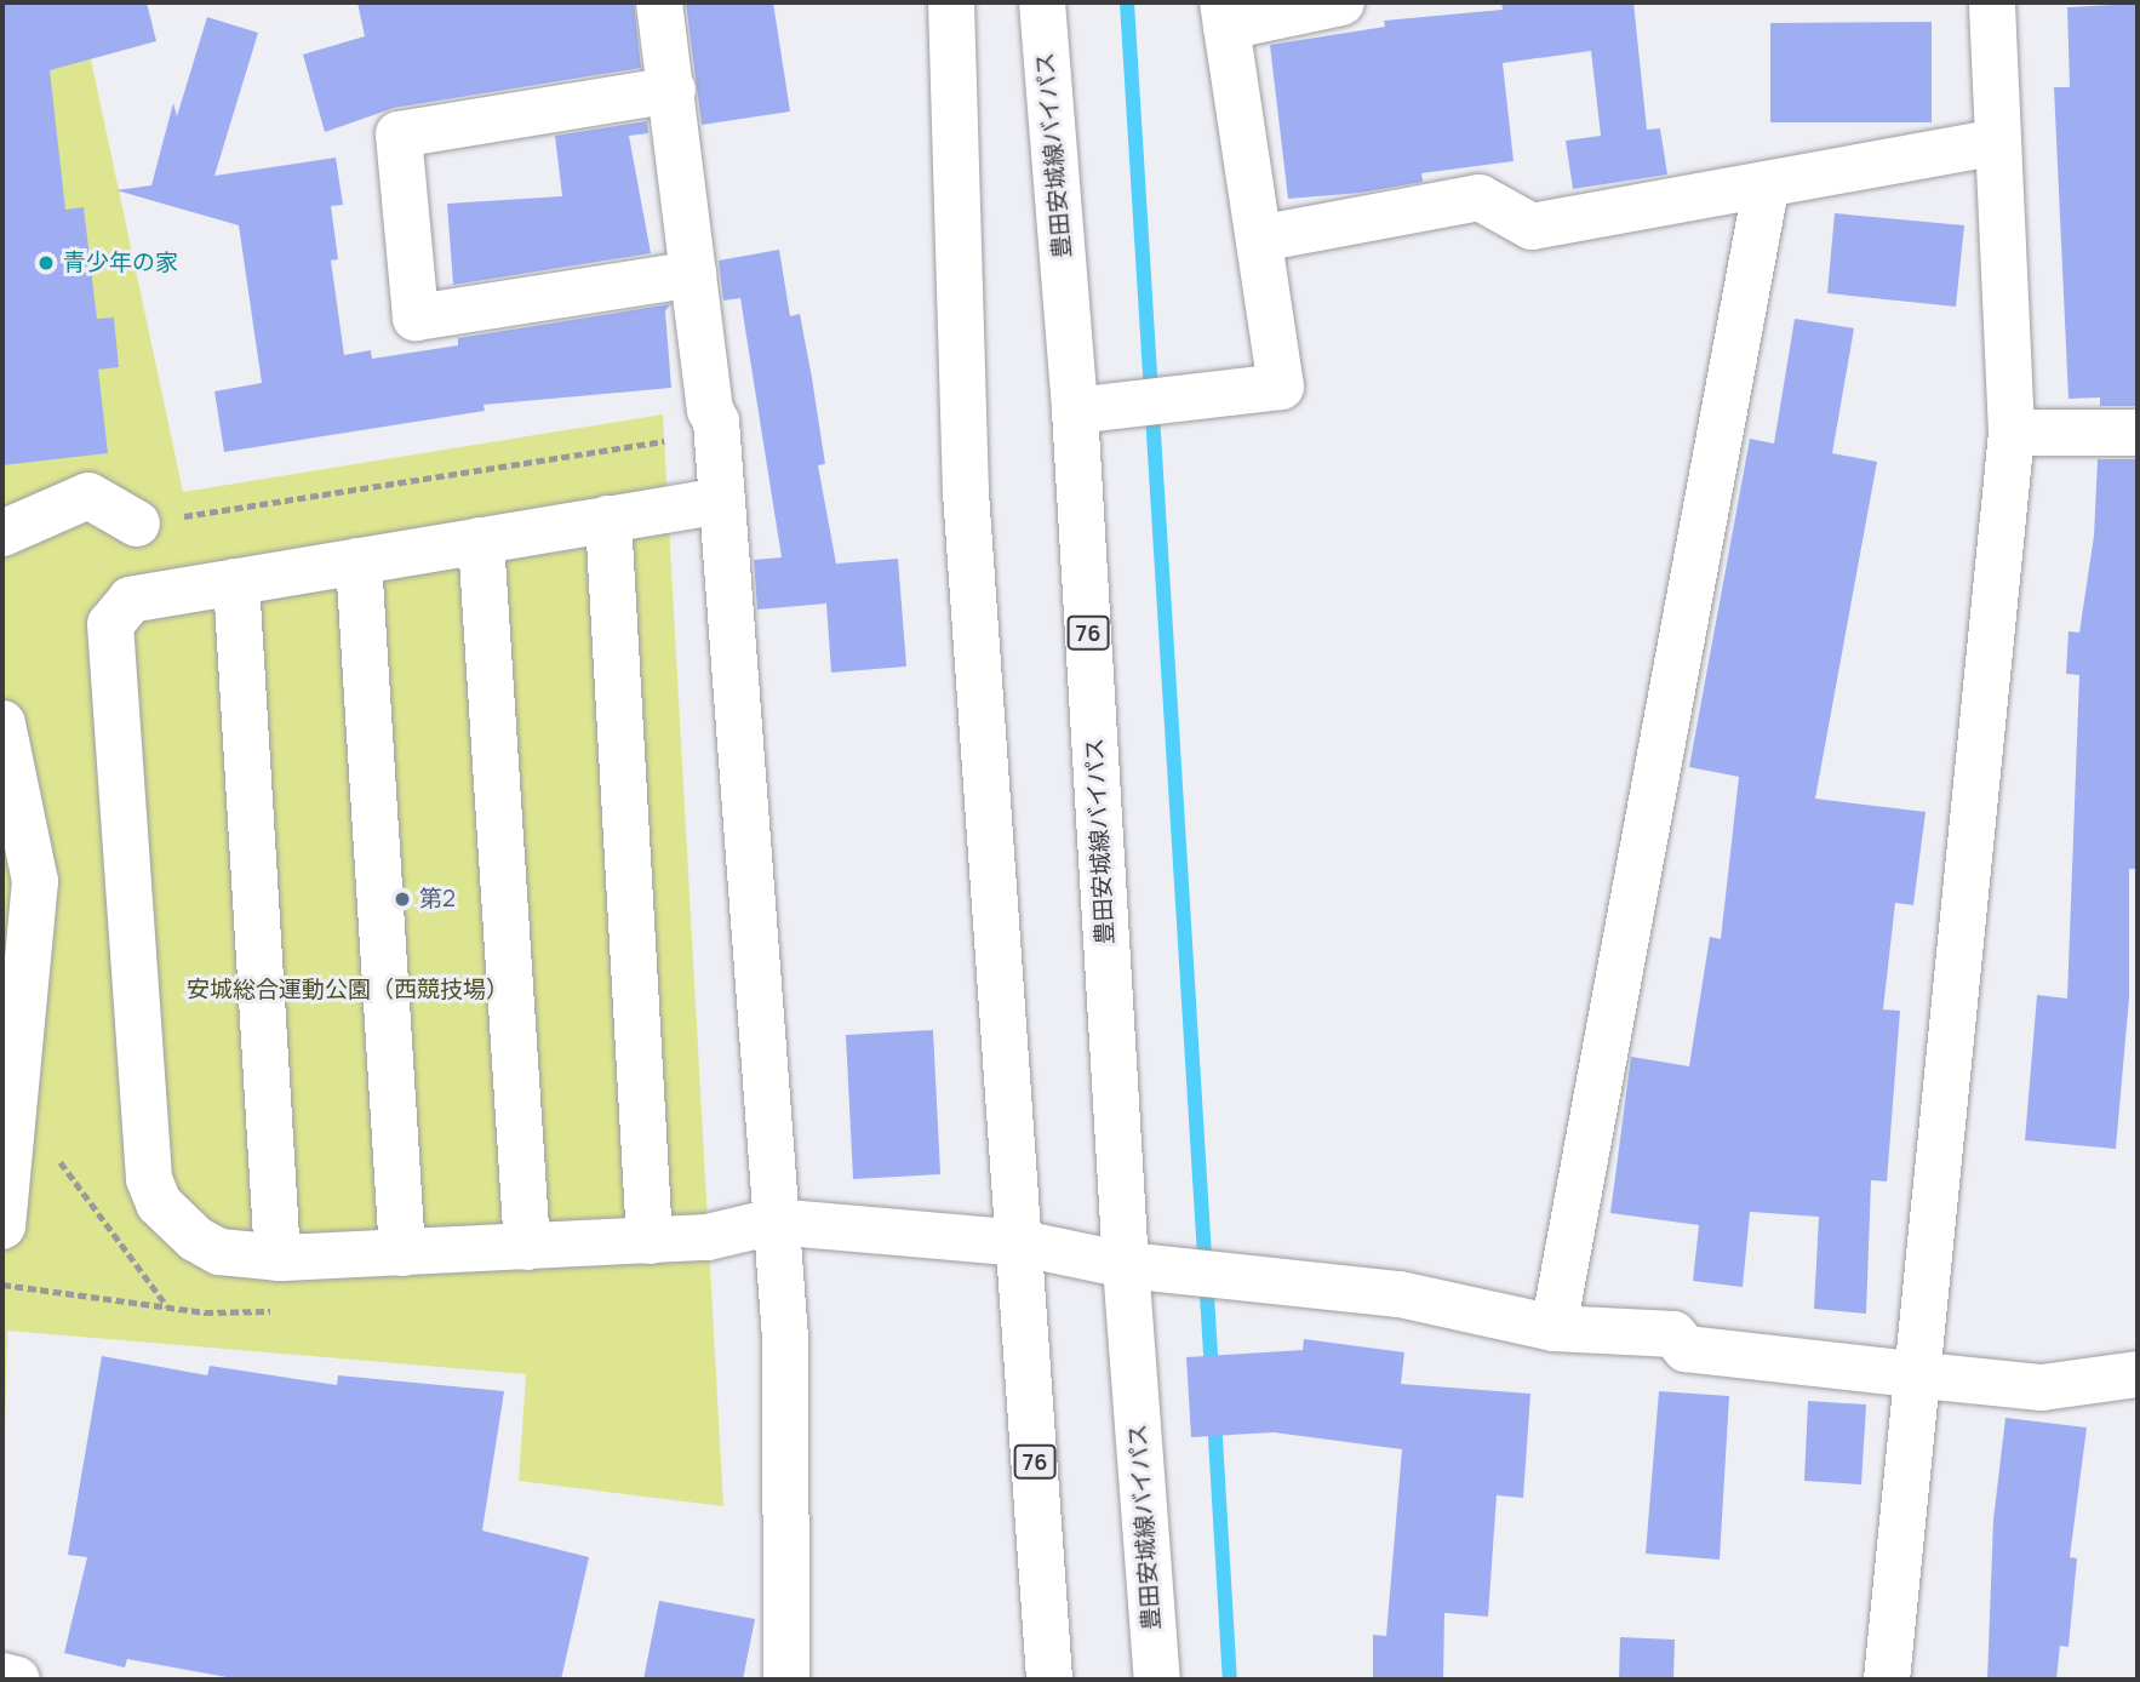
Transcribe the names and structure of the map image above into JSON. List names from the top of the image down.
{
  "streets": {
    "street": ["豊田安城線バイパス", "76"]
  },
  "parks": ["安城総合運動公園（西競技場）"],
  "places": ["青少年の家", "第2"]
}
